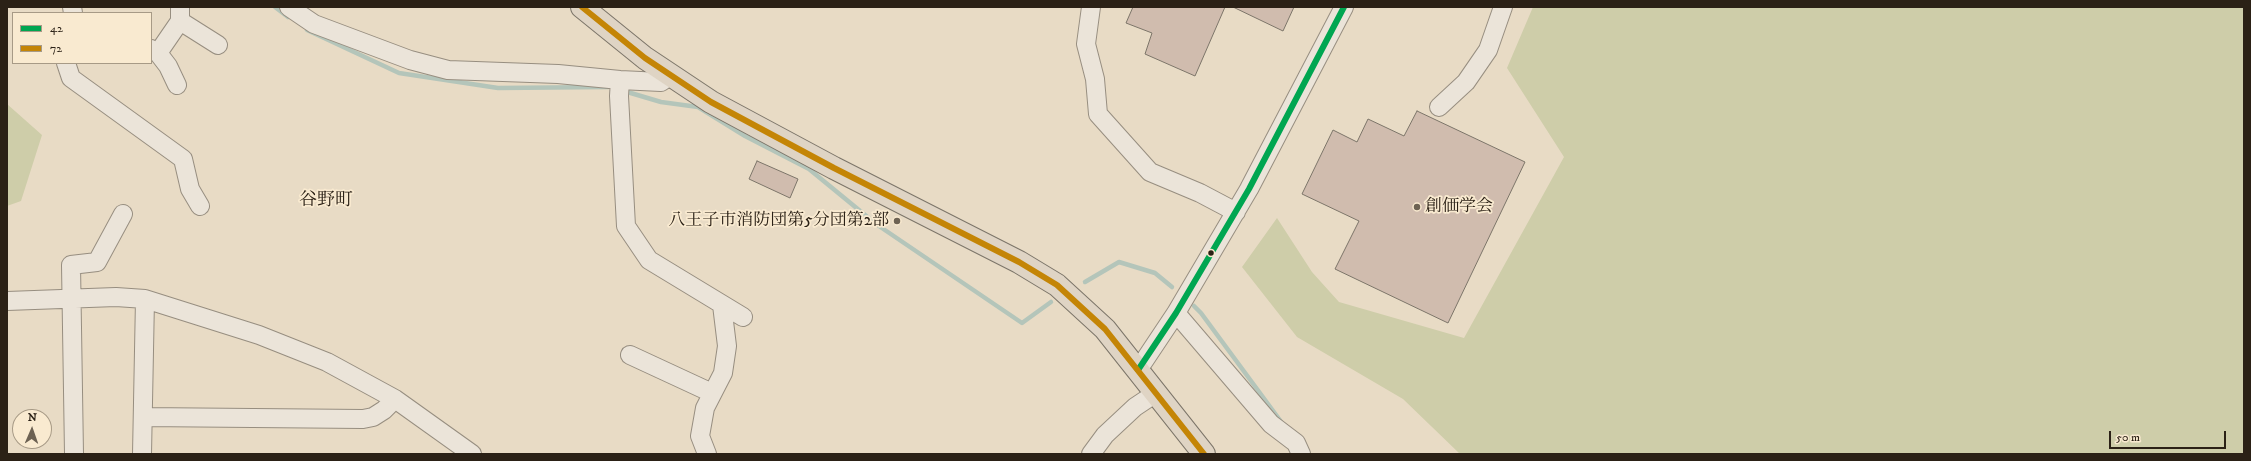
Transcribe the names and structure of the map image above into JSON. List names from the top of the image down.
{
  "districts": ["谷野町"],
  "places": ["創価学会", "八王子市消防団第5分団第2部"],
  "lines": ["transit line 42", "transit line 72"],
  "legend": ["42", "72"],
  "scale_bar": "50 m",
  "north": "top"
}
